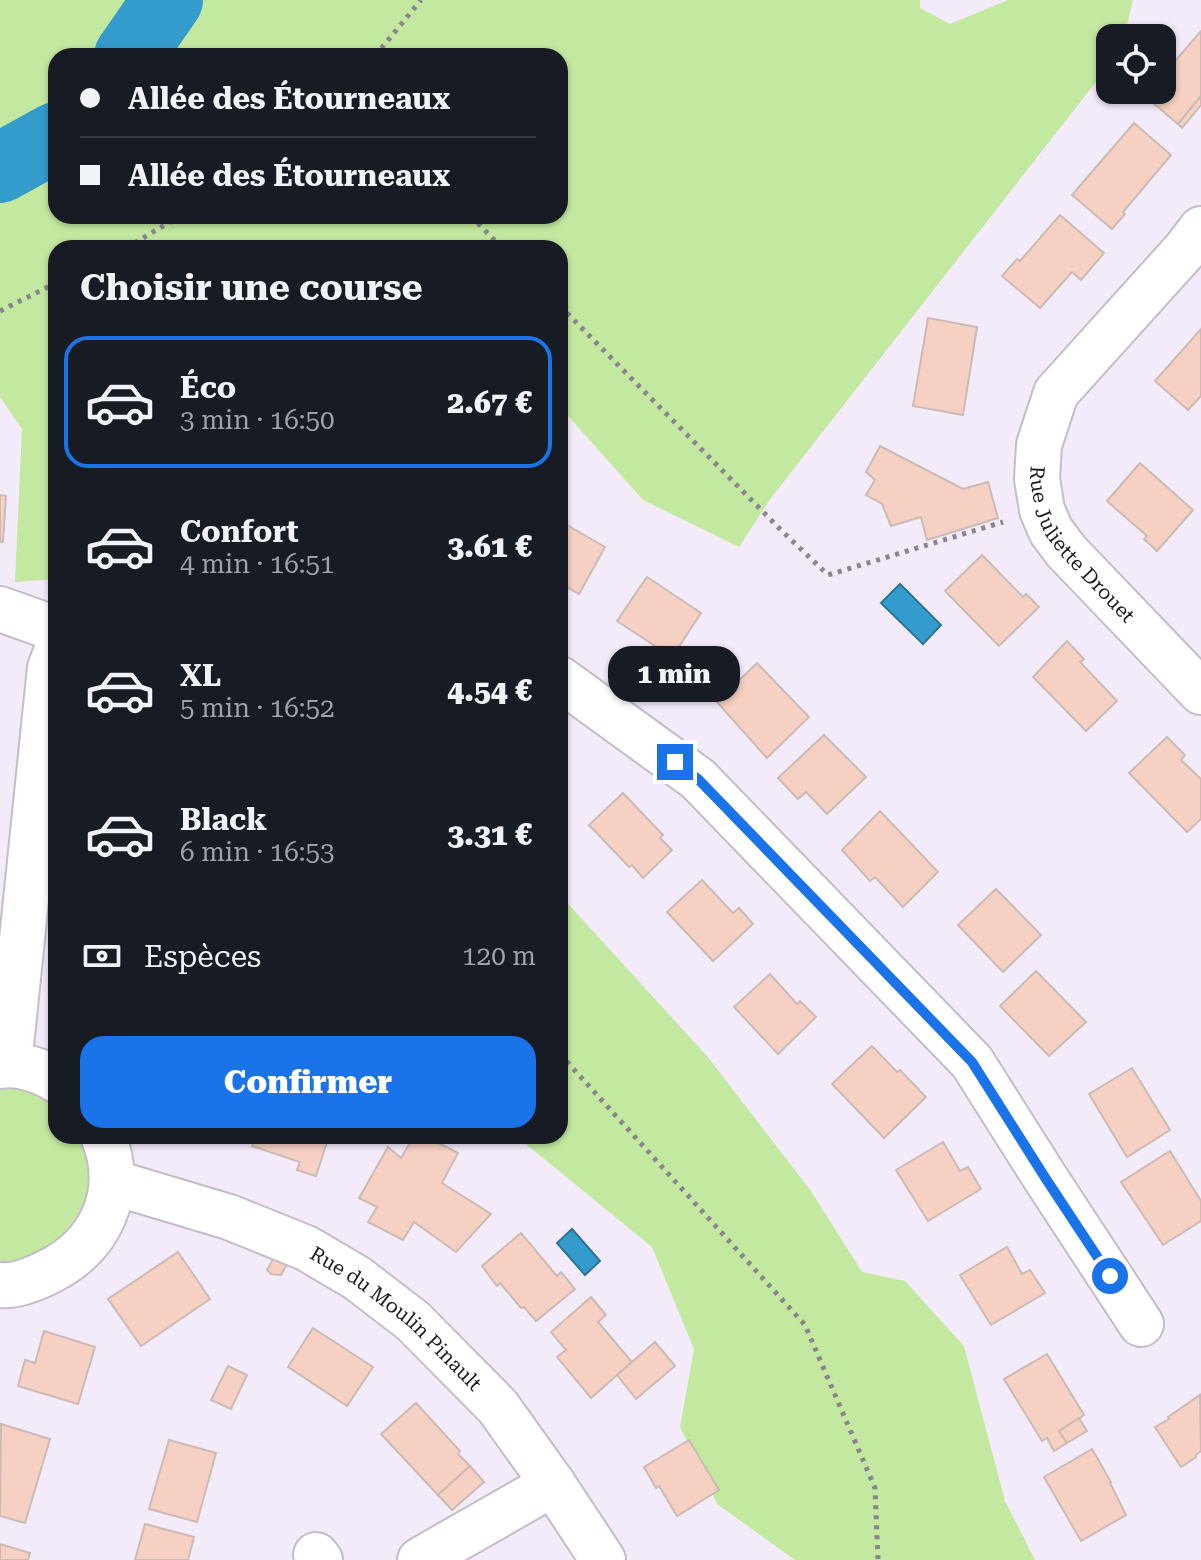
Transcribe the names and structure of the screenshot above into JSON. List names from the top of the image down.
{
  "streets": {
    "street": ["Rue Juliette Drouet", "Rue du Moulin Pinault"]
  },
  "page": {
    "banner": ["Allée des Étourneaux", "Allée des Étourneaux"],
    "heading": "Choisir une course",
    "list": [
      {
        "name": "Éco",
        "note": "3 min · 16:50",
        "value": "2.67 €"
      },
      {
        "name": "Confort",
        "note": "4 min · 16:51",
        "value": "3.61 €"
      },
      {
        "name": "XL",
        "note": "5 min · 16:52",
        "value": "4.54 €"
      },
      {
        "name": "Black",
        "note": "6 min · 16:53",
        "value": "3.31 €"
      }
    ],
    "bubble": "1 min",
    "pay": ["Espèces", "120 m"],
    "buttons": "Confirmer"
  }
}
